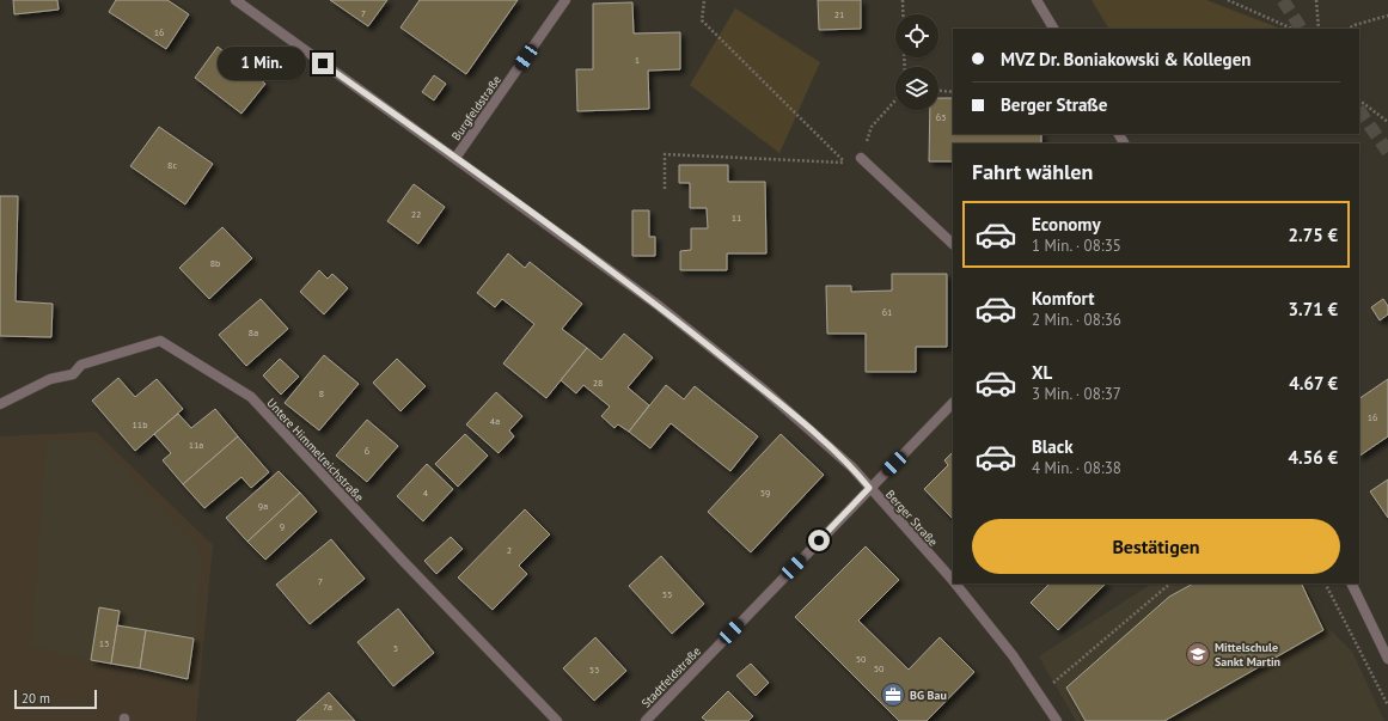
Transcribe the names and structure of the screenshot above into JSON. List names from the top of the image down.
{
  "streets": {
    "street": [
      "Burgfeldstraße",
      "Untere Himmelreichstraße",
      "Berger Straße",
      "Stadtfeldstraße"
    ]
  },
  "crossings": [
    ["Burgfeldstraße", "Berger Straße"],
    ["Berger Straße", "Stadtfeldstraße"]
  ],
  "places": {
    "school or university": ["Mittelschule Sankt Martin"],
    "office": ["BG Bau"]
  },
  "house_numbers": [
    "7",
    "21",
    "16",
    "1",
    "63",
    "8c",
    "22",
    "11",
    "8b",
    "61",
    "8a",
    "28",
    "8",
    "16",
    "4a",
    "11b",
    "11a",
    "6",
    "4",
    "59",
    "9a",
    "9",
    "2",
    "7",
    "55",
    "13",
    "5",
    "50",
    "50",
    "53",
    "7a"
  ],
  "scale_bar": "20 m",
  "page": {
    "banner": ["MVZ Dr. Boniakowski & Kollegen", "Berger Straße"],
    "bubble": "1 Min.",
    "heading": "Fahrt wählen",
    "list": [
      {
        "name": "Economy",
        "note": "1 Min. · 08:35",
        "value": "2.75 €"
      },
      {
        "name": "Komfort",
        "note": "2 Min. · 08:36",
        "value": "3.71 €"
      },
      {
        "name": "XL",
        "note": "3 Min. · 08:37",
        "value": "4.67 €"
      },
      {
        "name": "Black",
        "note": "4 Min. · 08:38",
        "value": "4.56 €"
      }
    ],
    "buttons": "Bestätigen",
    "scale": "20 m"
  }
}
